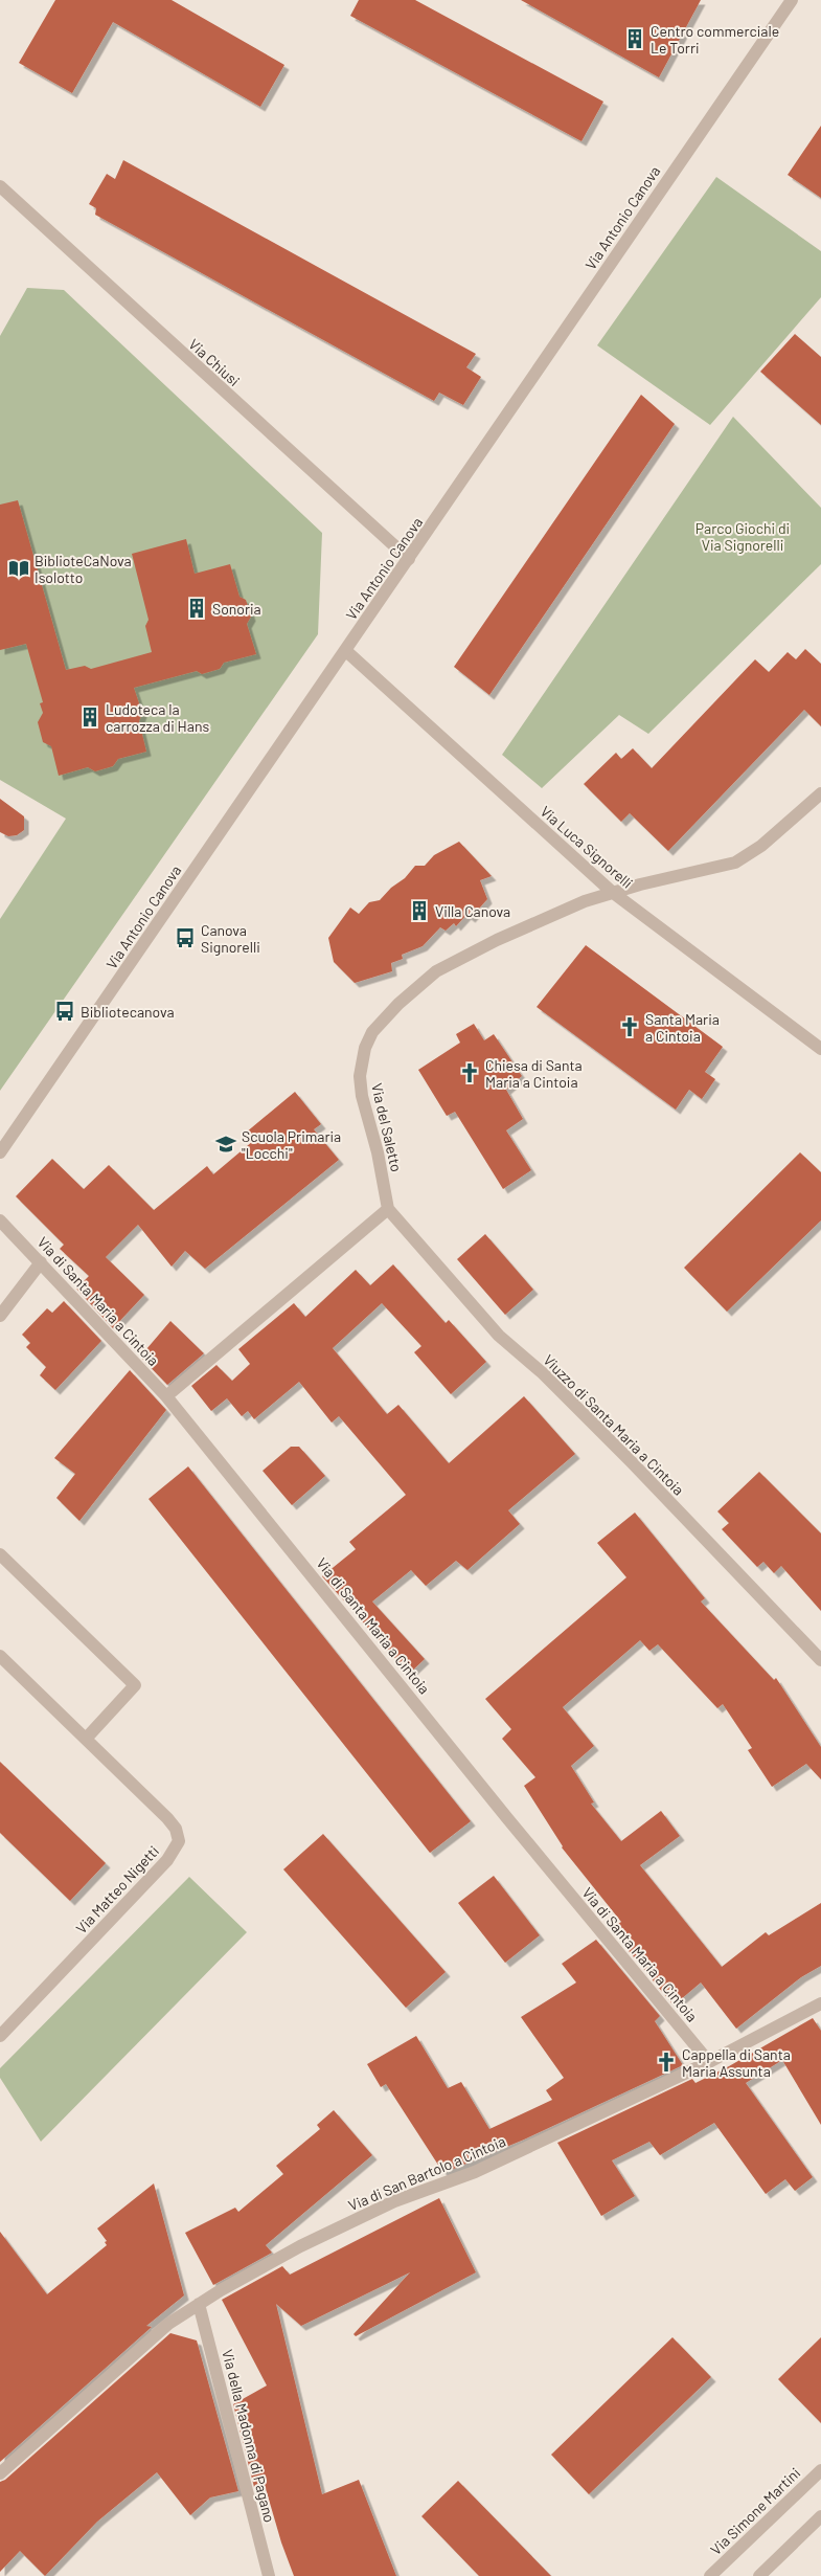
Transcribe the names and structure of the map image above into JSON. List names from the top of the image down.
{
  "streets": {
    "street": [
      "Via Antonio Canova",
      "Via Chiusi",
      "Via Luca Signorelli",
      "Via del Saletto",
      "Via di Santa Maria a Cintoia",
      "Viuzzo di Santa Maria a Cintoia",
      "Via Matteo Nigetti",
      "Via di San Bartolo a Cintoia",
      "Via della Madonna di Pagano",
      "Via Simone Martini"
    ]
  },
  "crossings": [
    ["Via Antonio Canova", "Via Chiusi"],
    ["Via Antonio Canova", "Via Luca Signorelli"],
    ["Via Luca Signorelli", "Via del Saletto"],
    ["Via del Saletto", "Viuzzo di Santa Maria a Cintoia"],
    ["Via di Santa Maria a Cintoia", "Via di San Bartolo a Cintoia"],
    ["Via di San Bartolo a Cintoia", "Via della Madonna di Pagano"]
  ],
  "parks": ["Parco Giochi di Via Signorelli"],
  "places": {
    "building": [
      "Centro commerciale Le Torri",
      "Sonoria",
      "Ludoteca la carrozza di Hans",
      "Villa Canova"
    ],
    "library": ["BiblioteCaNova Isolotto"],
    "bus stop": ["Canova Signorelli", "Bibliotecanova"],
    "church": ["Santa Maria a Cintoia", "Chiesa di Santa Maria a Cintoia", "Cappella di Santa Maria Assunta"],
    "school or university": ["Scuola Primaria \"Locchi\""]
  }
}
